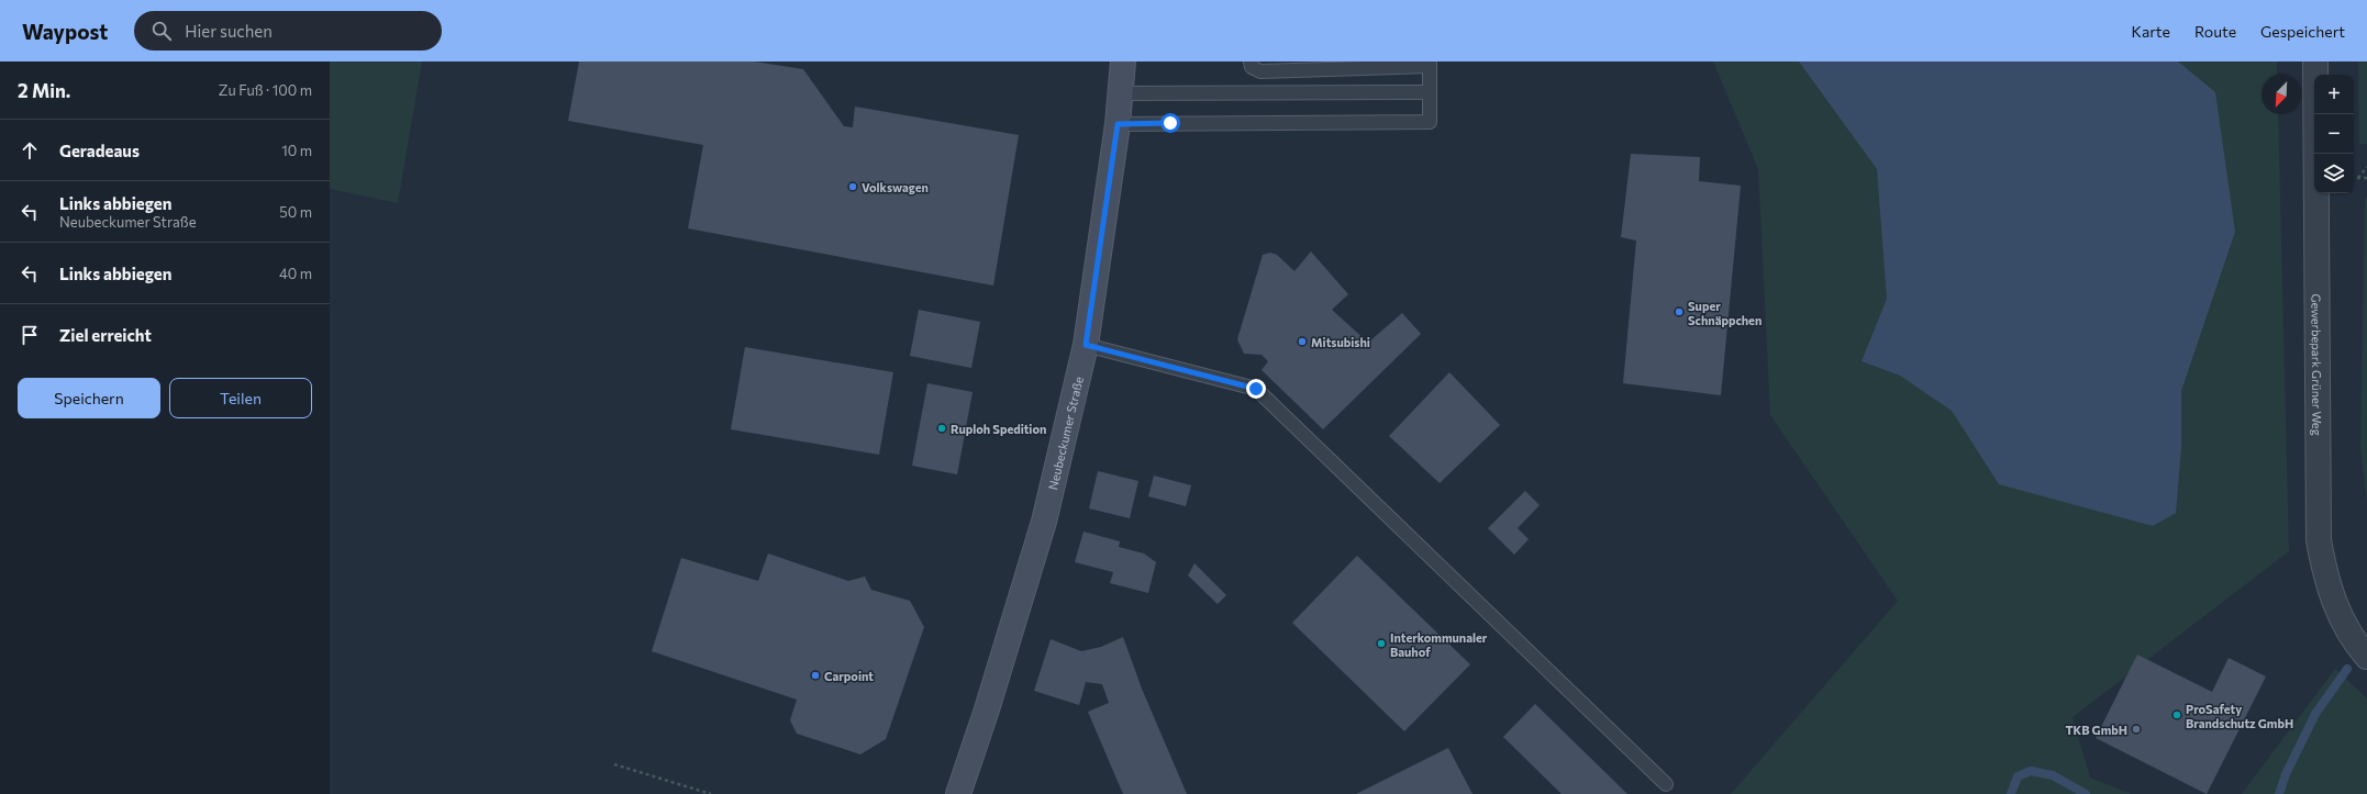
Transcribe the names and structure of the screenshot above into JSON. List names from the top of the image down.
{
  "streets": {
    "main road": ["Neubeckumer Straße"],
    "street": ["Gewerbepark Grüner Weg"]
  },
  "places": [
    "Volkswagen",
    "Super Schnäppchen",
    "Mitsubishi",
    "Ruploh Spedition",
    "Interkommunaler Bauhof",
    "Carpoint",
    "ProSafety Brandschutz GmbH",
    "TKB GmbH"
  ],
  "north": "bottom left",
  "page": {
    "header": "Waypost",
    "search": "Hier suchen",
    "nav": ["Karte", "Route", "Gespeichert"],
    "heading": ["2 Min.", "Zu Fuß · 100 m"],
    "map_buttons": ["+", "−"],
    "list": [
      ["Geradeaus", "10 m"],
      ["Links abbiegen", "Neubeckumer Straße", "50 m"],
      ["Links abbiegen", "40 m"],
      "Ziel erreicht"
    ],
    "buttons": ["Speichern", "Teilen"]
  }
}
